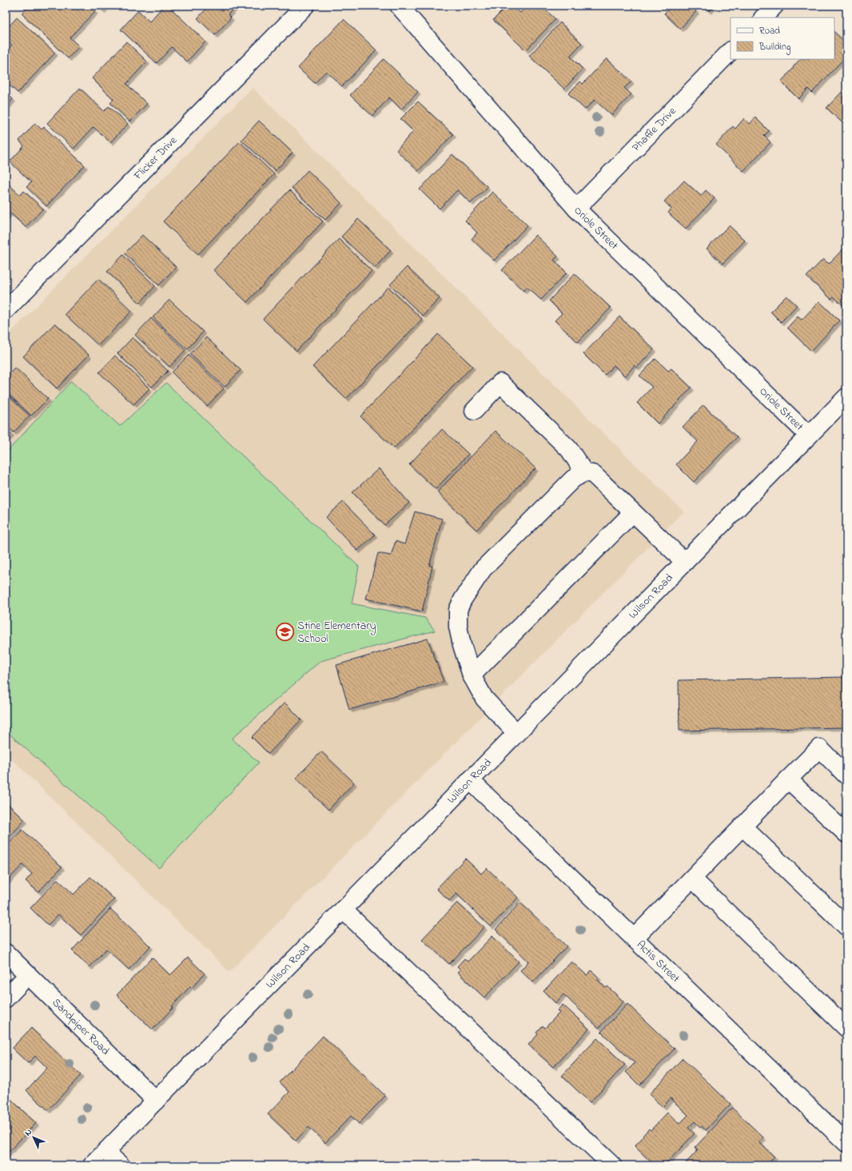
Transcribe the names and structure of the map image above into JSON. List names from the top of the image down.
{
  "streets": {
    "street": [
      "Phaffle Drive",
      "Flicker Drive",
      "Oriole Street",
      "Wilson Road",
      "Actis Street",
      "Sandpiper Road"
    ]
  },
  "crossings": [
    ["Phaffle Drive", "Oriole Street"],
    ["Oriole Street", "Wilson Road"],
    ["Wilson Road", "Actis Street"],
    ["Wilson Road", "Sandpiper Road"]
  ],
  "places": {
    "school or university": ["Stine Elementary School"]
  },
  "legend": ["Road", "Building"],
  "north": "top left"
}
